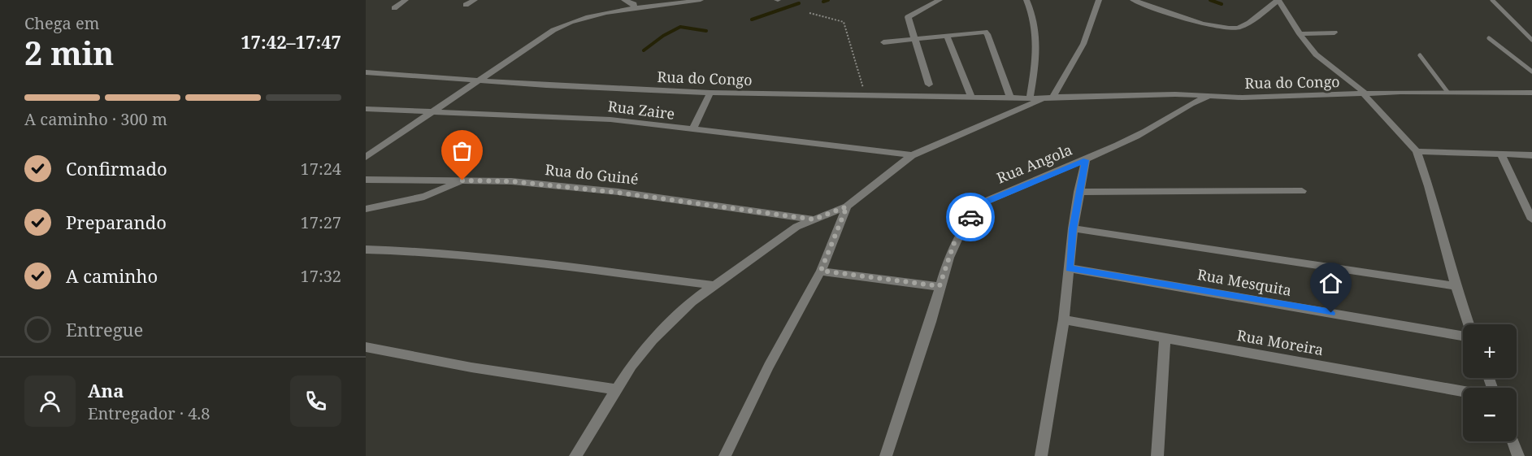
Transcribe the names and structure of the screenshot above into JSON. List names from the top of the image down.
{
  "streets": {
    "street": [
      "Rua do Congo",
      "Rua Zaire",
      "Rua Angola",
      "Rua do Guiné",
      "Rua Mesquita",
      "Rua Moreira"
    ]
  },
  "crossings": [
    ["Rua do Congo", "Rua Angola"]
  ],
  "page": {
    "heading": ["2 min", "Chega em", "17:42–17:47"],
    "panel": ["Ana", "Entregador · 4.8"],
    "bar": "A caminho · 300 m",
    "list": [
      ["Confirmado", "17:24"],
      ["Preparando", "17:27"],
      ["A caminho", "17:32"],
      "Entregue"
    ],
    "map_buttons": ["+", "−"]
  }
}
